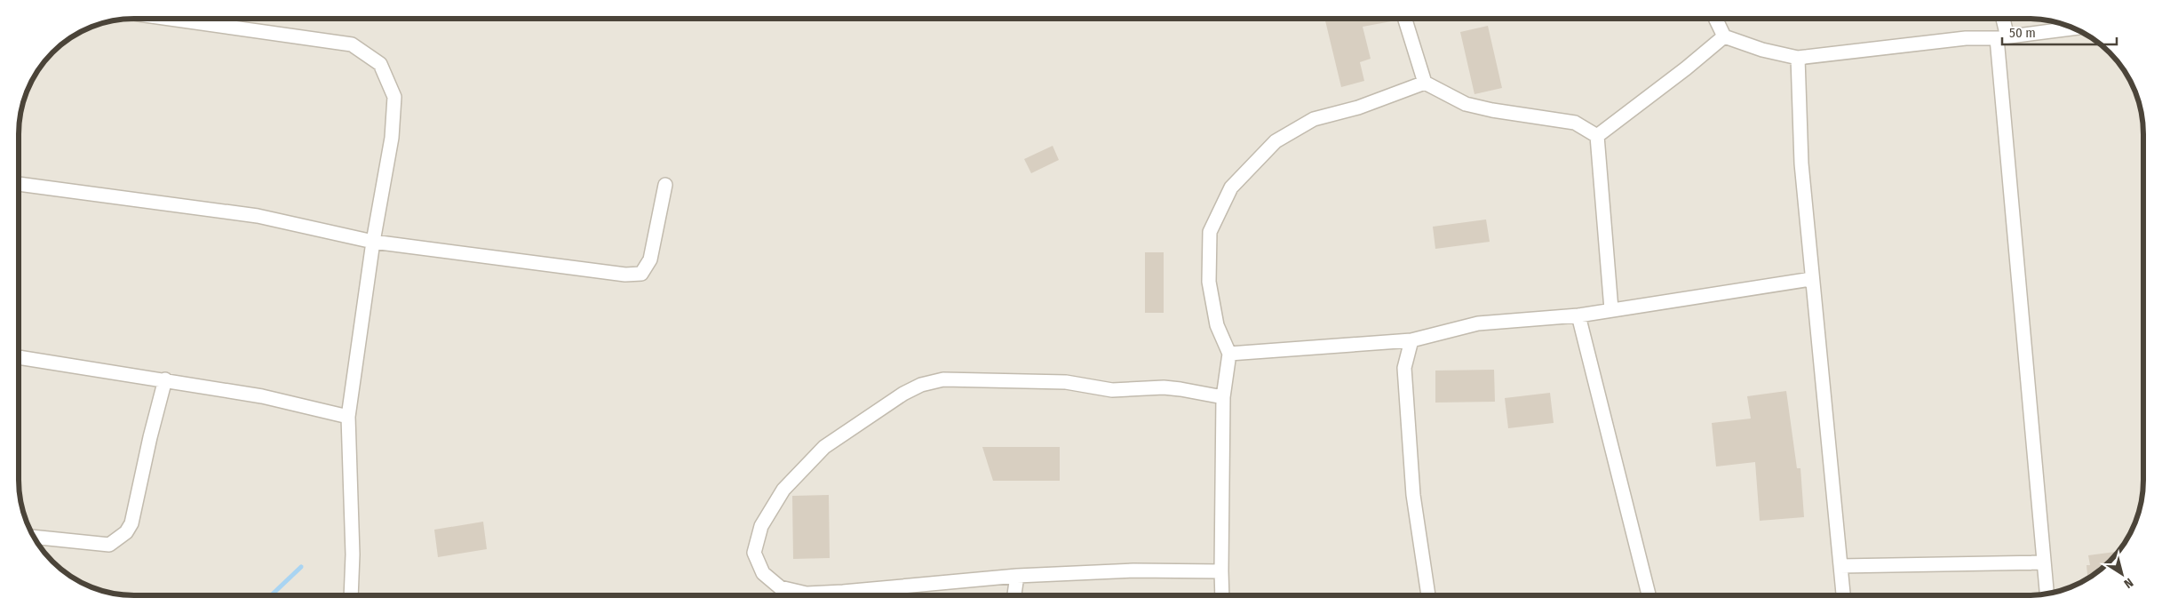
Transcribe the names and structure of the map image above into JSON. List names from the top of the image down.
{
  "scale_bar": "50 m",
  "north": "bottom right"
}
